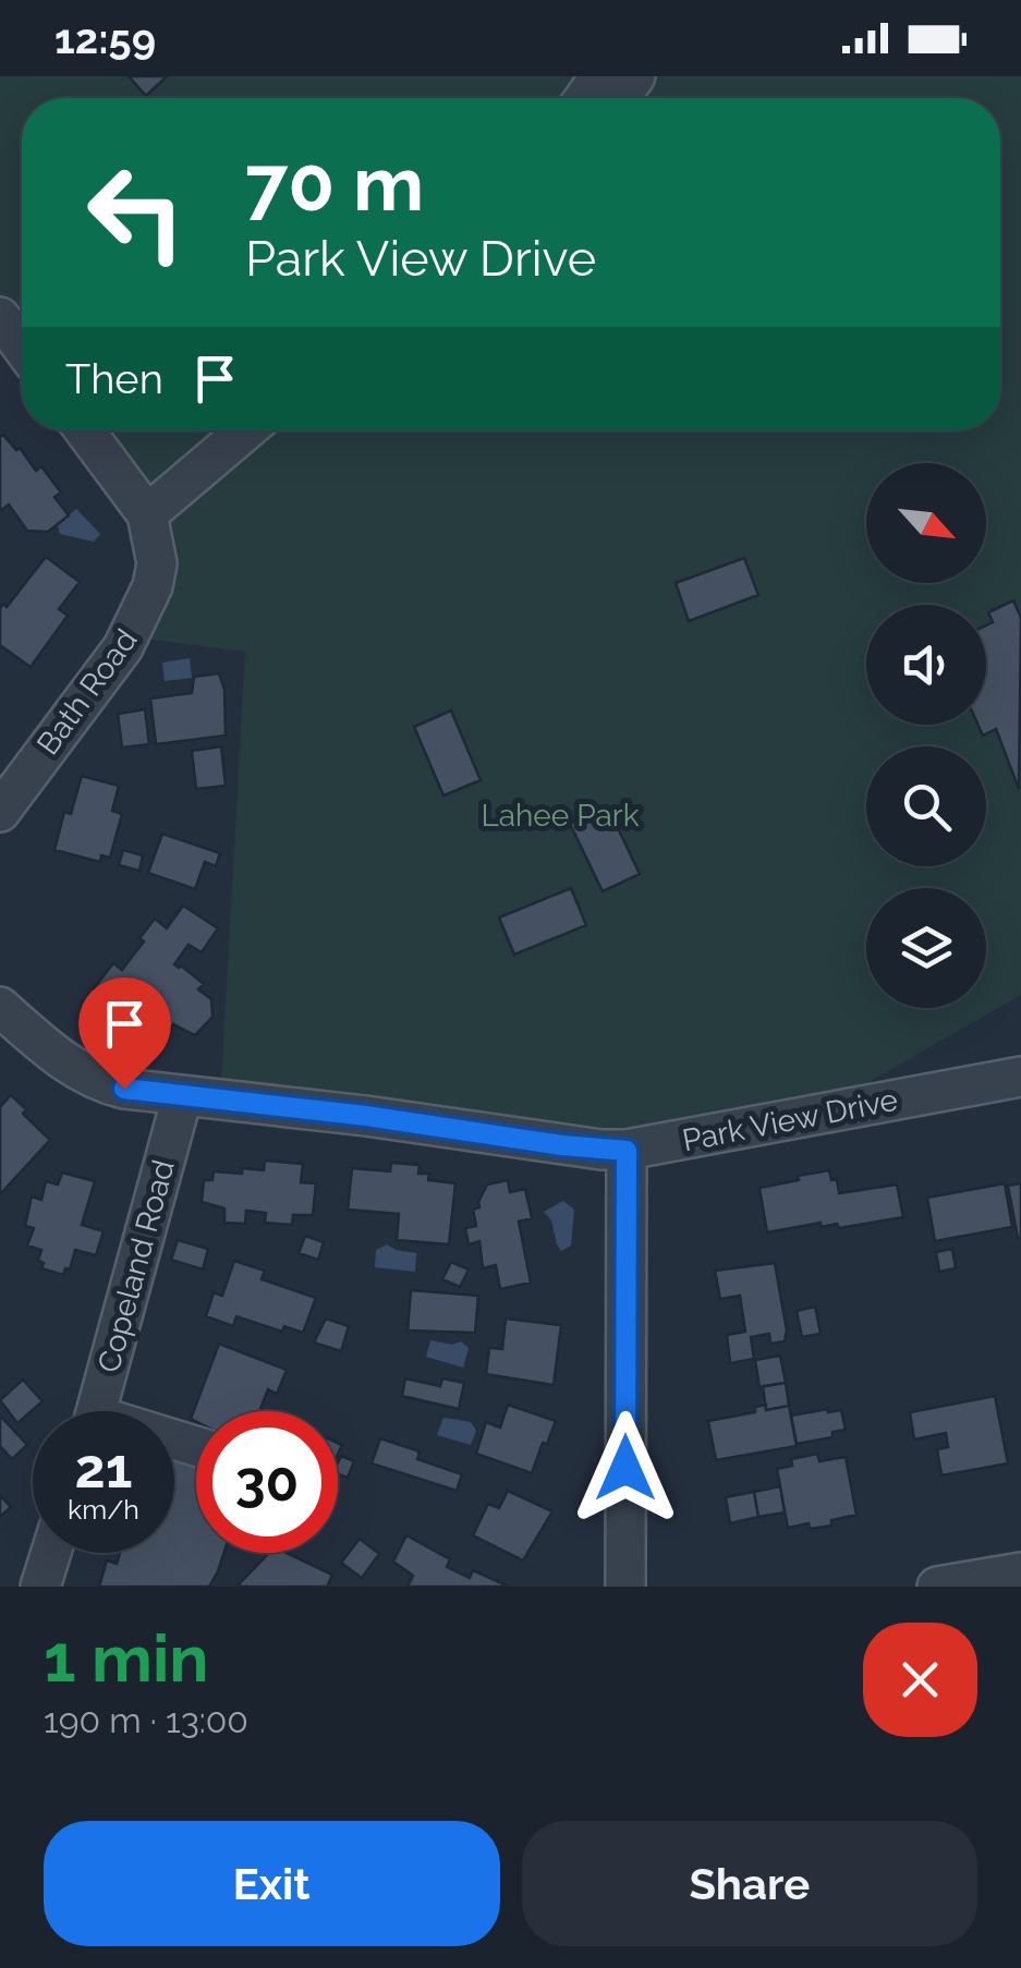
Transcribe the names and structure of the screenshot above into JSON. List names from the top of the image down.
{
  "streets": {
    "street": ["Bath Road", "Park View Drive", "Copeland Road"]
  },
  "crossings": [
    ["Park View Drive", "Copeland Road"]
  ],
  "parks": ["Lahee Park"],
  "north": "bottom right",
  "page": {
    "status": "12:59",
    "turn": ["70 m", "Park View Drive"],
    "then": "Then",
    "speed": "21 km/h",
    "limit": "30",
    "heading": ["1 min", "190 m · 13:00"],
    "buttons": ["Exit", "Share"]
  }
}
